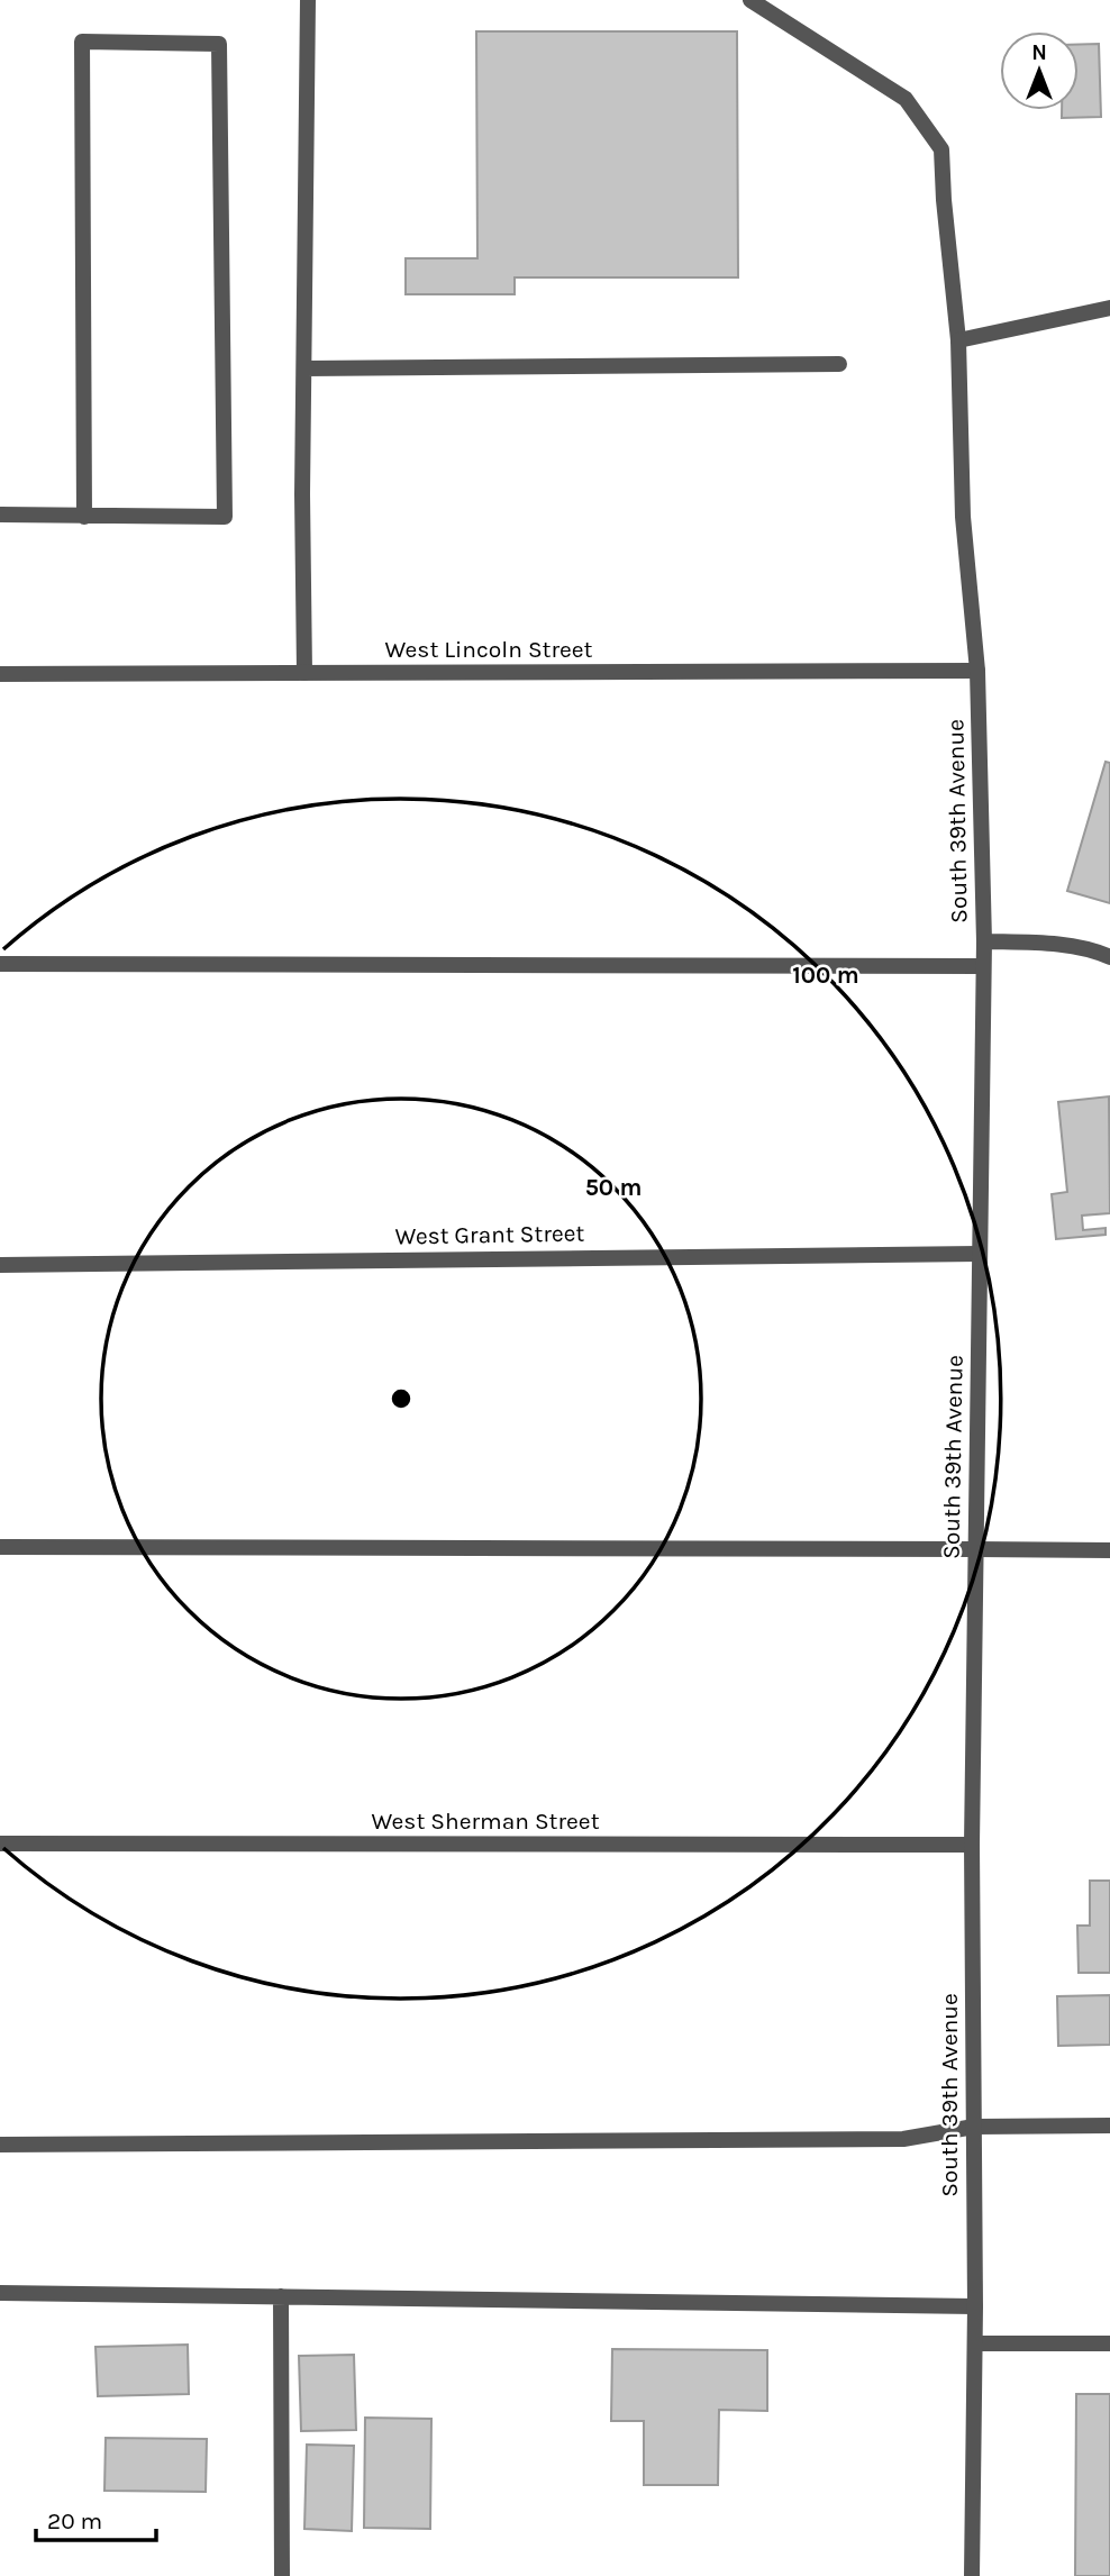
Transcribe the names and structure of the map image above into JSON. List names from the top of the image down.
{
  "streets": {
    "street": [
      "West Lincoln Street",
      "South 39th Avenue",
      "West Grant Street",
      "West Sherman Street"
    ]
  },
  "crossings": [
    ["West Lincoln Street", "South 39th Avenue"],
    ["South 39th Avenue", "West Grant Street"],
    ["South 39th Avenue", "West Sherman Street"]
  ],
  "scale_bar": "20 m",
  "north": "top",
  "rings": ["100 m", "50 m"]
}
